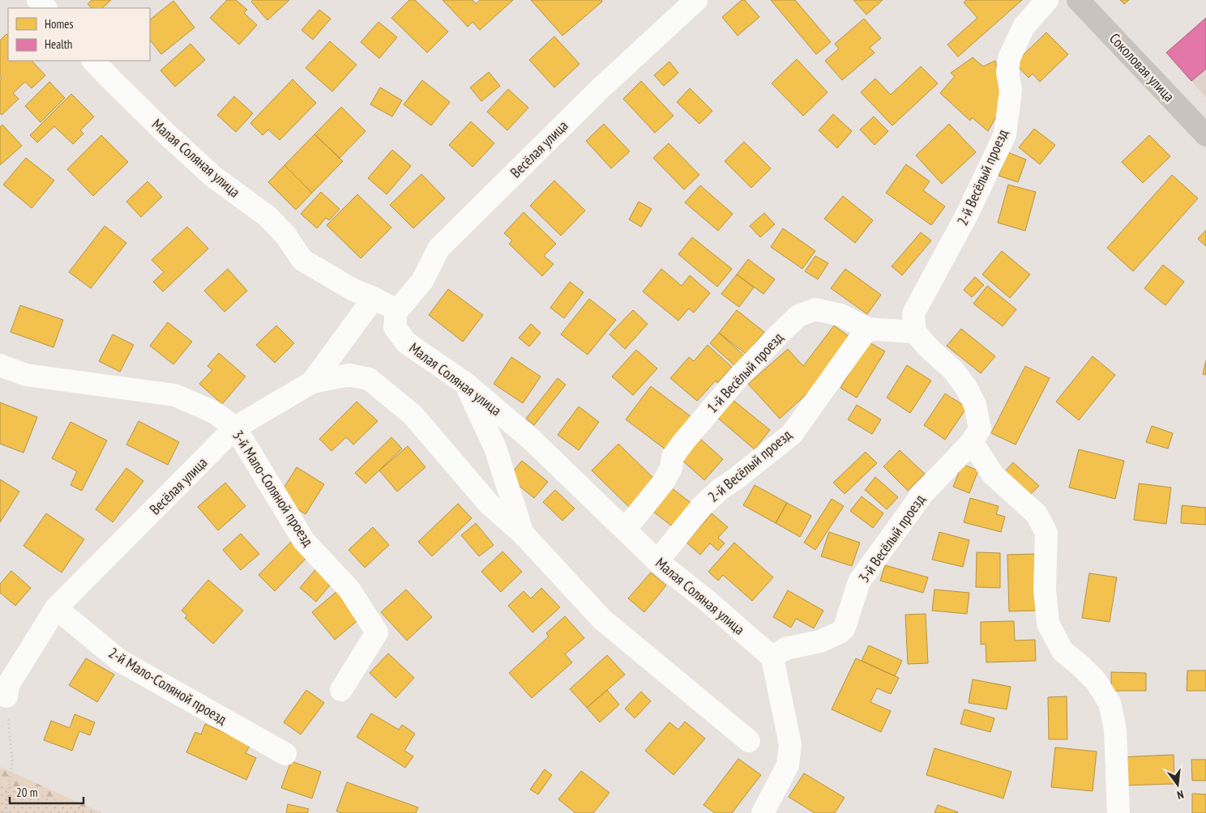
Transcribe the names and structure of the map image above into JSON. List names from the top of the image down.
{
  "streets": {
    "main road": ["Соколовая улица"],
    "street": [
      "Весёлая улица",
      "Малая Соляная улица",
      "2-й Весёлый проезд",
      "1-й Весёлый проезд",
      "3-й Мало-Соляной проезд",
      "3-й Весёлый проезд",
      "2-й Мало-Соляной проезд"
    ]
  },
  "crossings": [
    ["Весёлая улица", "Малая Соляная улица"],
    ["Весёлая улица", "3-й Мало-Соляной проезд"],
    ["Весёлая улица", "2-й Мало-Соляной проезд"],
    ["Малая Соляная улица", "2-й Весёлый проезд"],
    ["Малая Соляная улица", "1-й Весёлый проезд"],
    ["Малая Соляная улица", "3-й Весёлый проезд"],
    ["2-й Весёлый проезд", "1-й Весёлый проезд"]
  ],
  "legend": ["Homes", "Health"],
  "scale_bar": "20 m",
  "north": "bottom"
}
